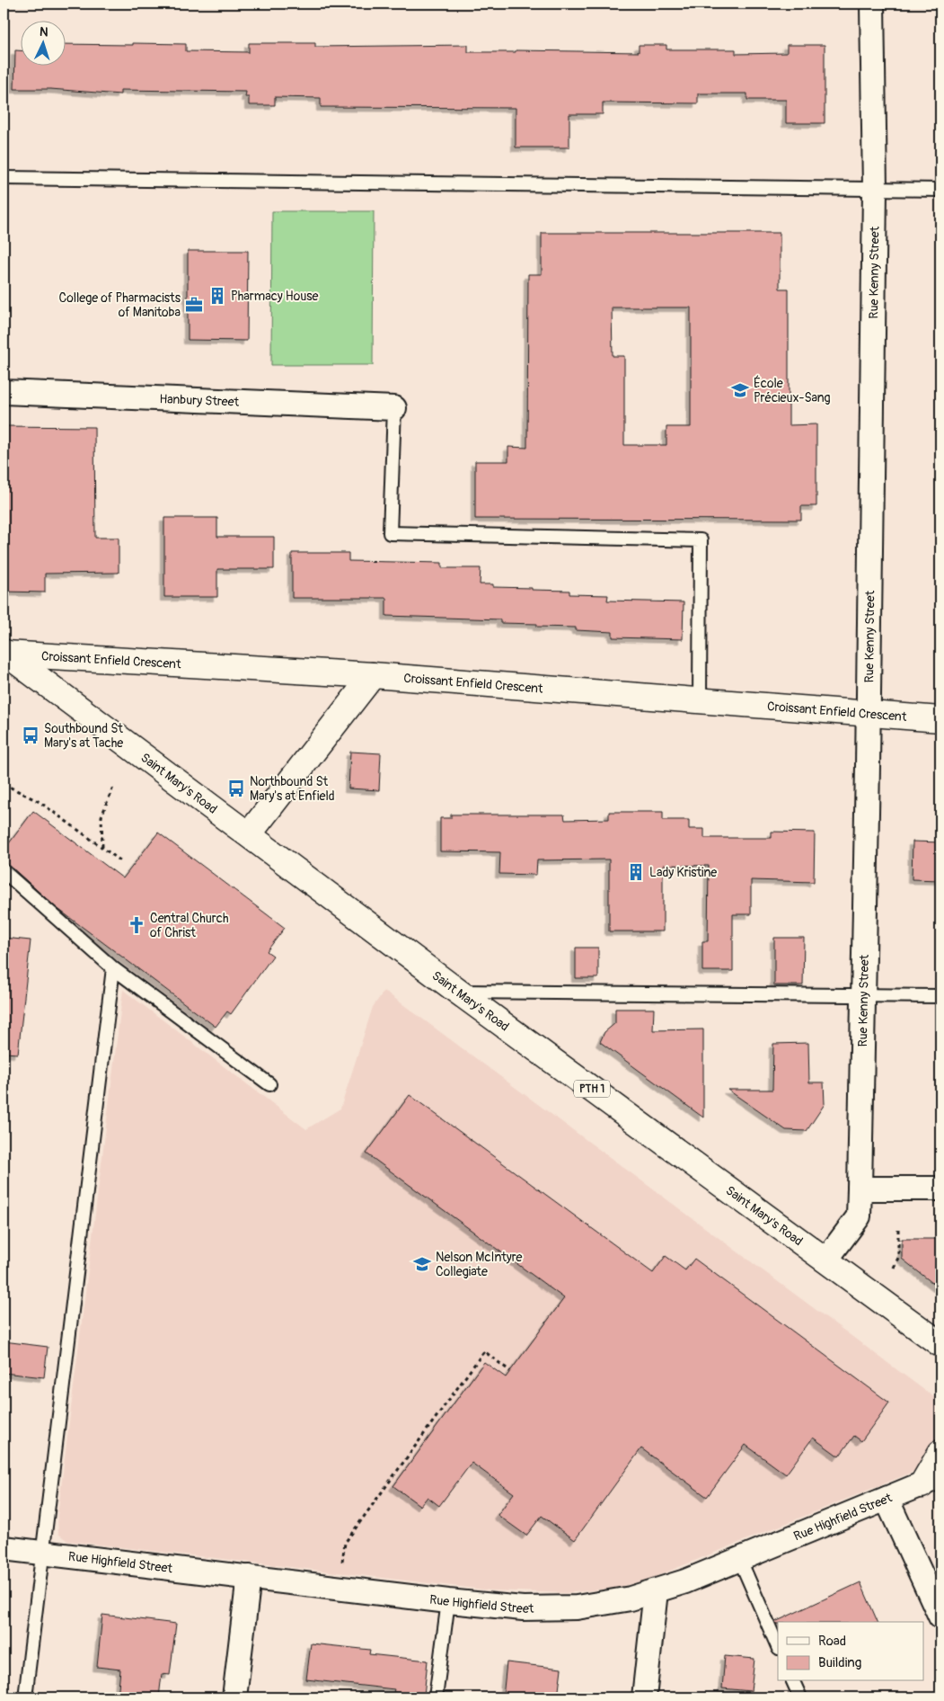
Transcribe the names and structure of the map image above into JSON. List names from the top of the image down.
{
  "streets": {
    "main road": ["Croissant Enfield Crescent", "Saint Mary's Road", "PTH 1"],
    "street": ["Rue Kenny Street", "Hanbury Street", "Rue Highfield Street"]
  },
  "crossings": [
    ["Rue Kenny Street", "Croissant Enfield Crescent"],
    ["Rue Kenny Street", "Saint Mary's Road"],
    ["Croissant Enfield Crescent", "Saint Mary's Road"]
  ],
  "places": {
    "building": ["Pharmacy House", "Lady Kristine"],
    "office": ["College of Pharmacists of Manitoba"],
    "school or university": ["École Précieux-Sang", "Nelson McIntyre Collegiate"],
    "bus stop": ["Southbound St Mary's at Tache", "Northbound St Mary's at Enfield"],
    "church": ["Central Church of Christ"]
  },
  "legend": ["Road", "Building"],
  "north": "top"
}
